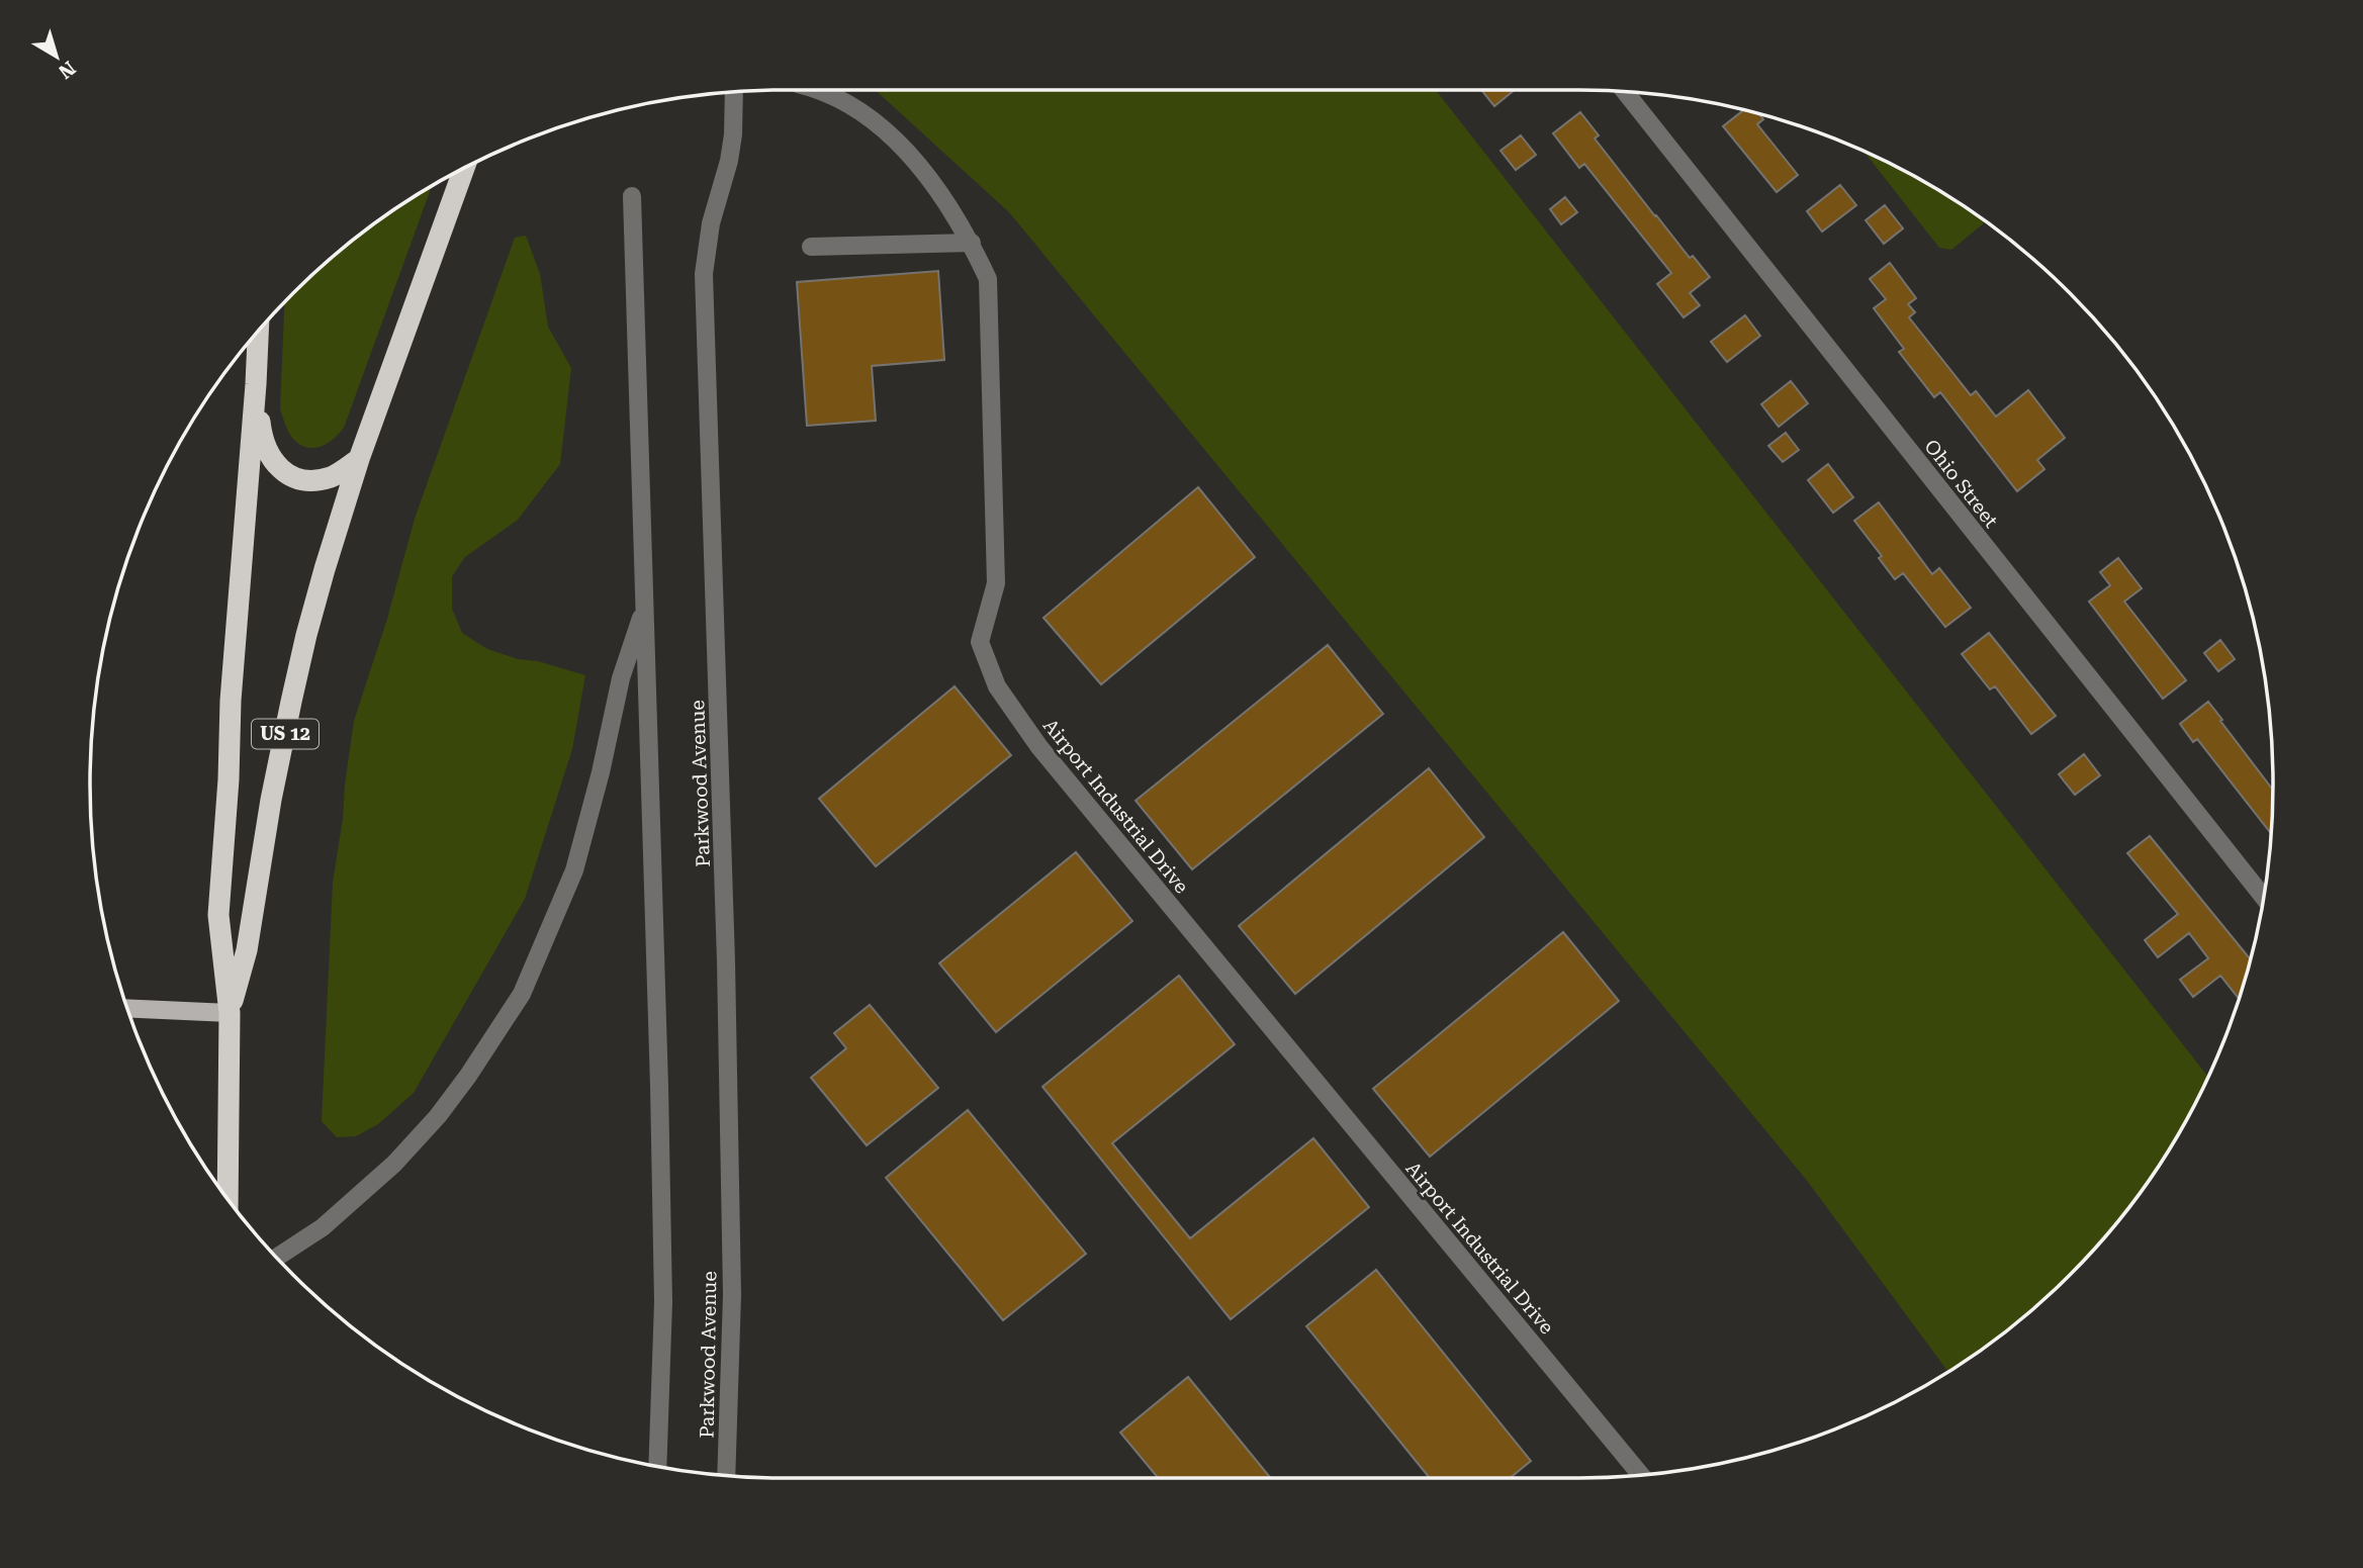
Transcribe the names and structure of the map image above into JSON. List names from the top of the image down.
{
  "streets": {
    "highway": ["US 12"],
    "street": ["Ohio Street", "Parkwood Avenue", "Airport Industrial Drive"]
  },
  "north": "bottom right"
}
